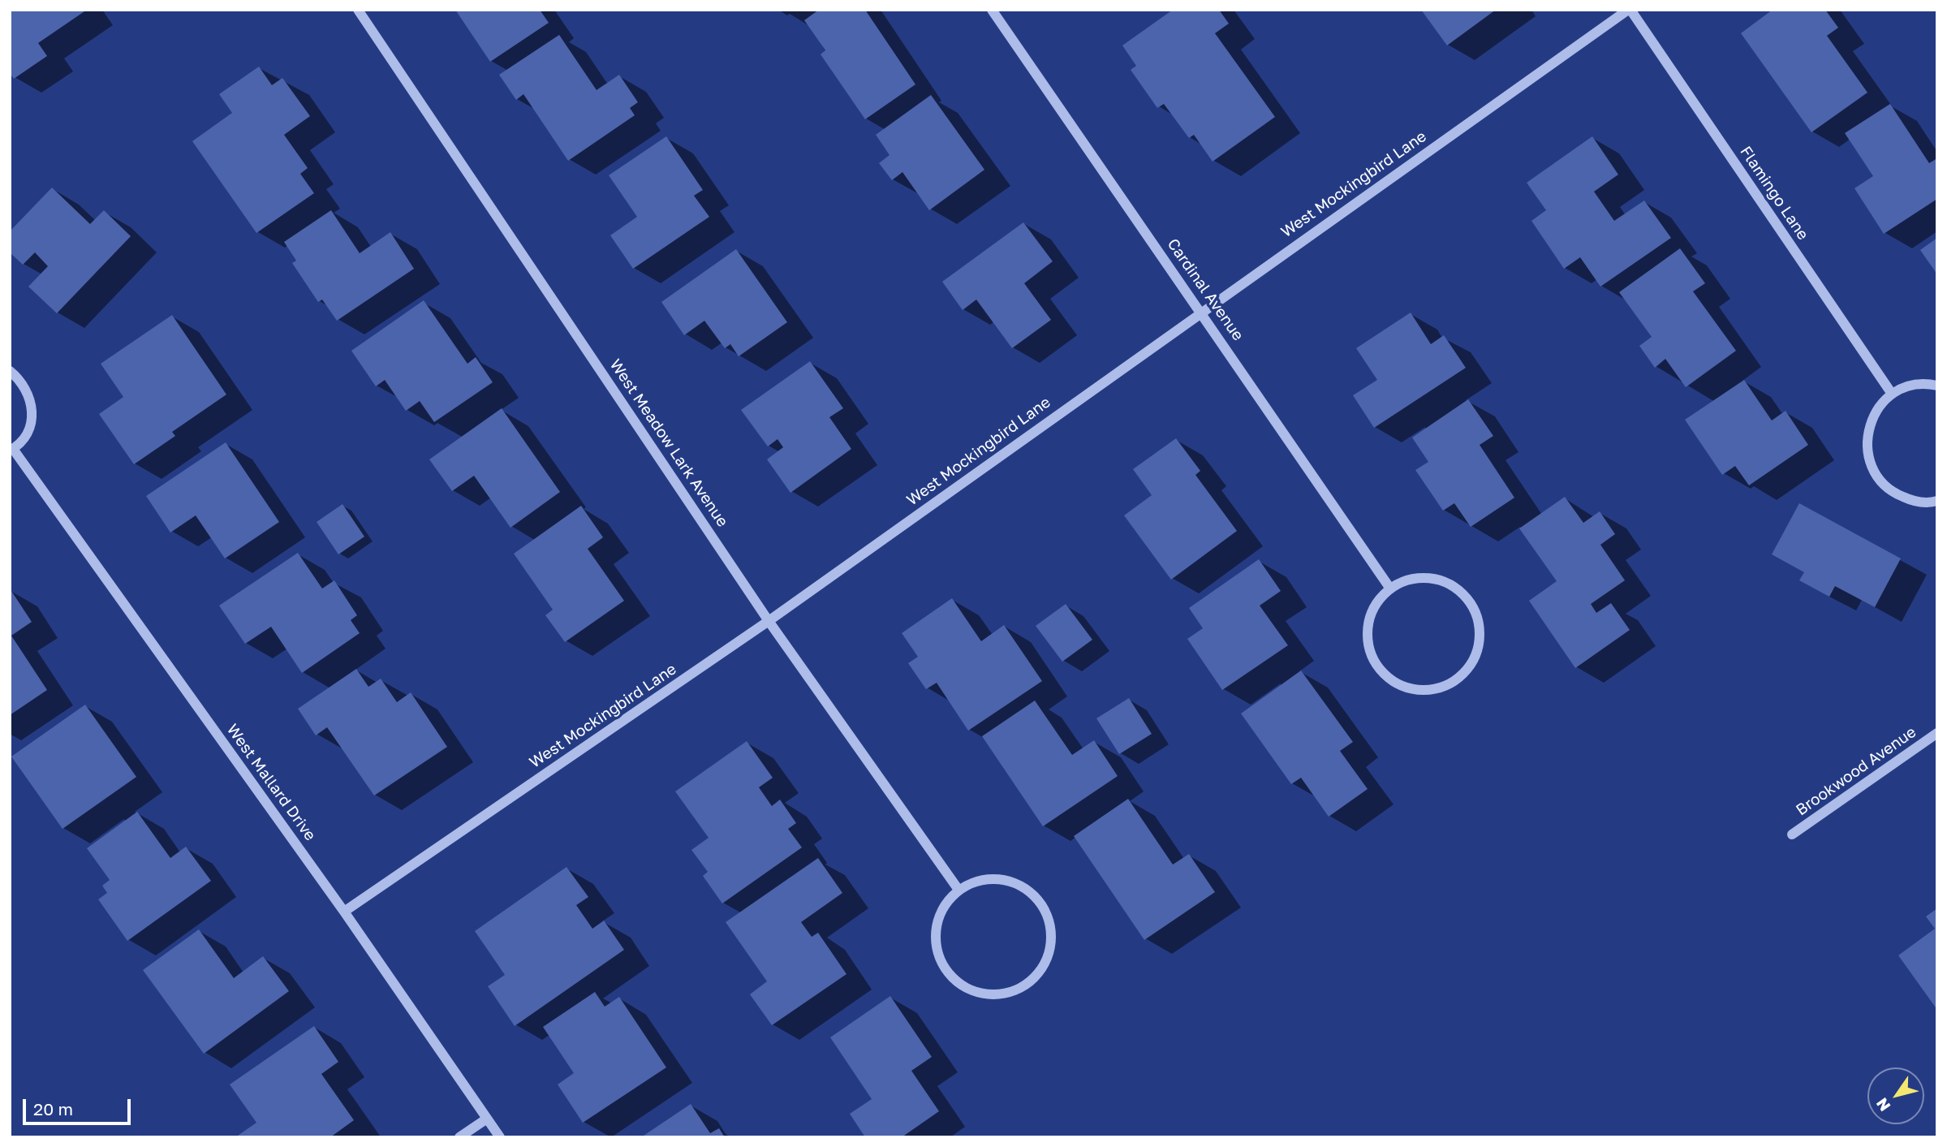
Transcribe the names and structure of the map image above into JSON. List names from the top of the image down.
{
  "streets": {
    "street": [
      "West Mockingbird Lane",
      "Flamingo Lane",
      "Cardinal Avenue",
      "West Meadow Lark Avenue",
      "Brookwood Avenue",
      "West Mallard Drive"
    ]
  },
  "crossings": [
    ["West Mockingbird Lane", "Flamingo Lane"],
    ["West Mockingbird Lane", "Cardinal Avenue"],
    ["West Mockingbird Lane", "West Meadow Lark Avenue"],
    ["West Mockingbird Lane", "West Mallard Drive"]
  ],
  "scale_bar": "20 m",
  "north": "bottom left"
}
